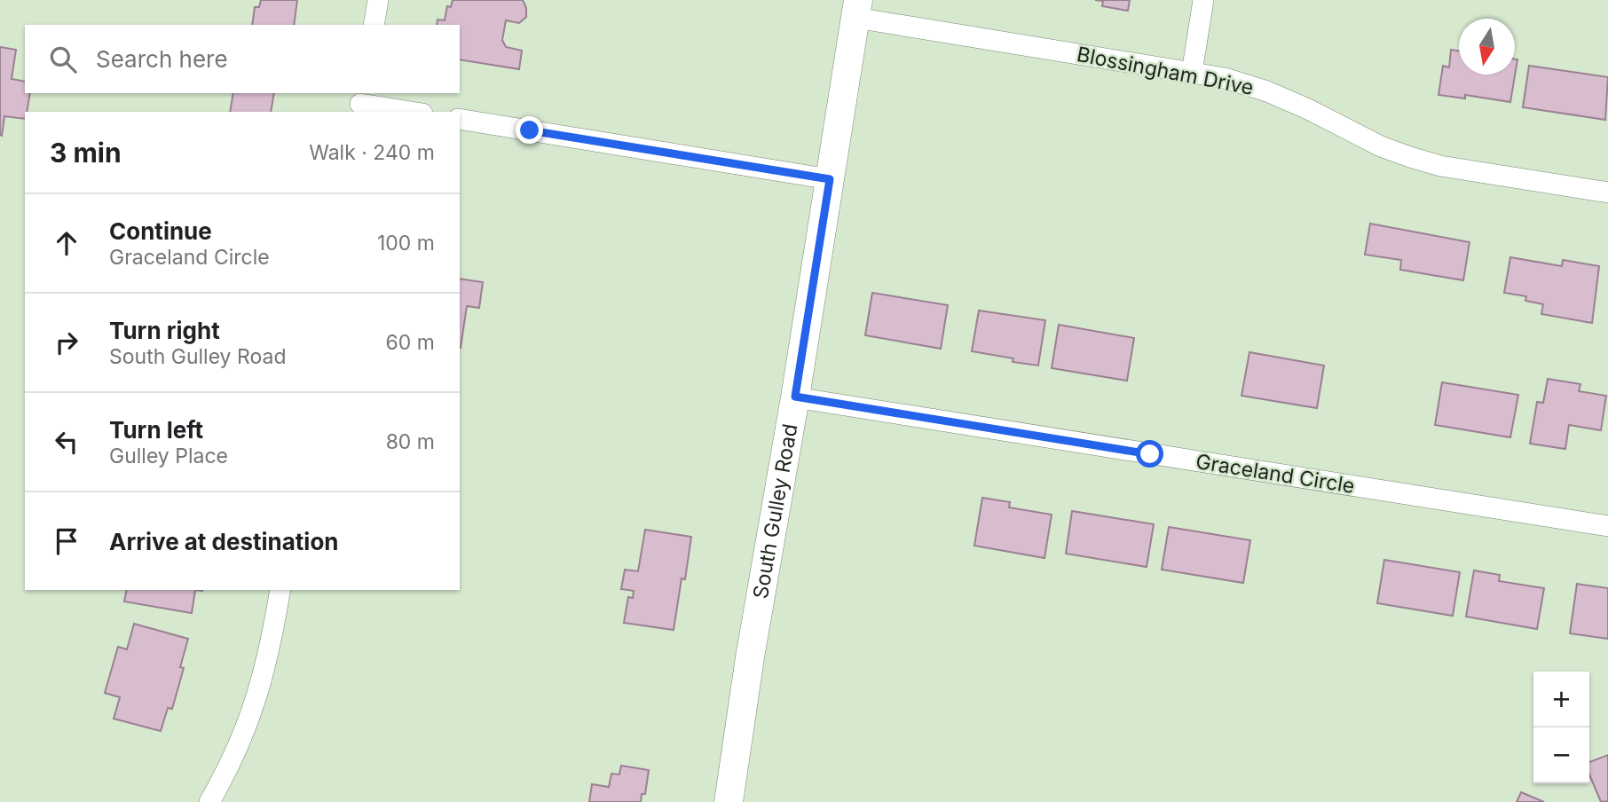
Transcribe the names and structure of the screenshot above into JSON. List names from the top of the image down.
{
  "streets": {
    "street": ["Blossingham Drive", "Graceland Circle", "South Gulley Road"]
  },
  "crossings": [
    ["Blossingham Drive", "South Gulley Road"],
    ["Graceland Circle", "South Gulley Road"]
  ],
  "north": "bottom",
  "page": {
    "search": "Search here",
    "heading": ["3 min", "Walk · 240 m"],
    "list": [
      ["Continue", "Graceland Circle", "100 m"],
      ["Turn right", "South Gulley Road", "60 m"],
      ["Turn left", "Gulley Place", "80 m"],
      "Arrive at destination"
    ],
    "map_buttons": ["+", "−"]
  }
}
